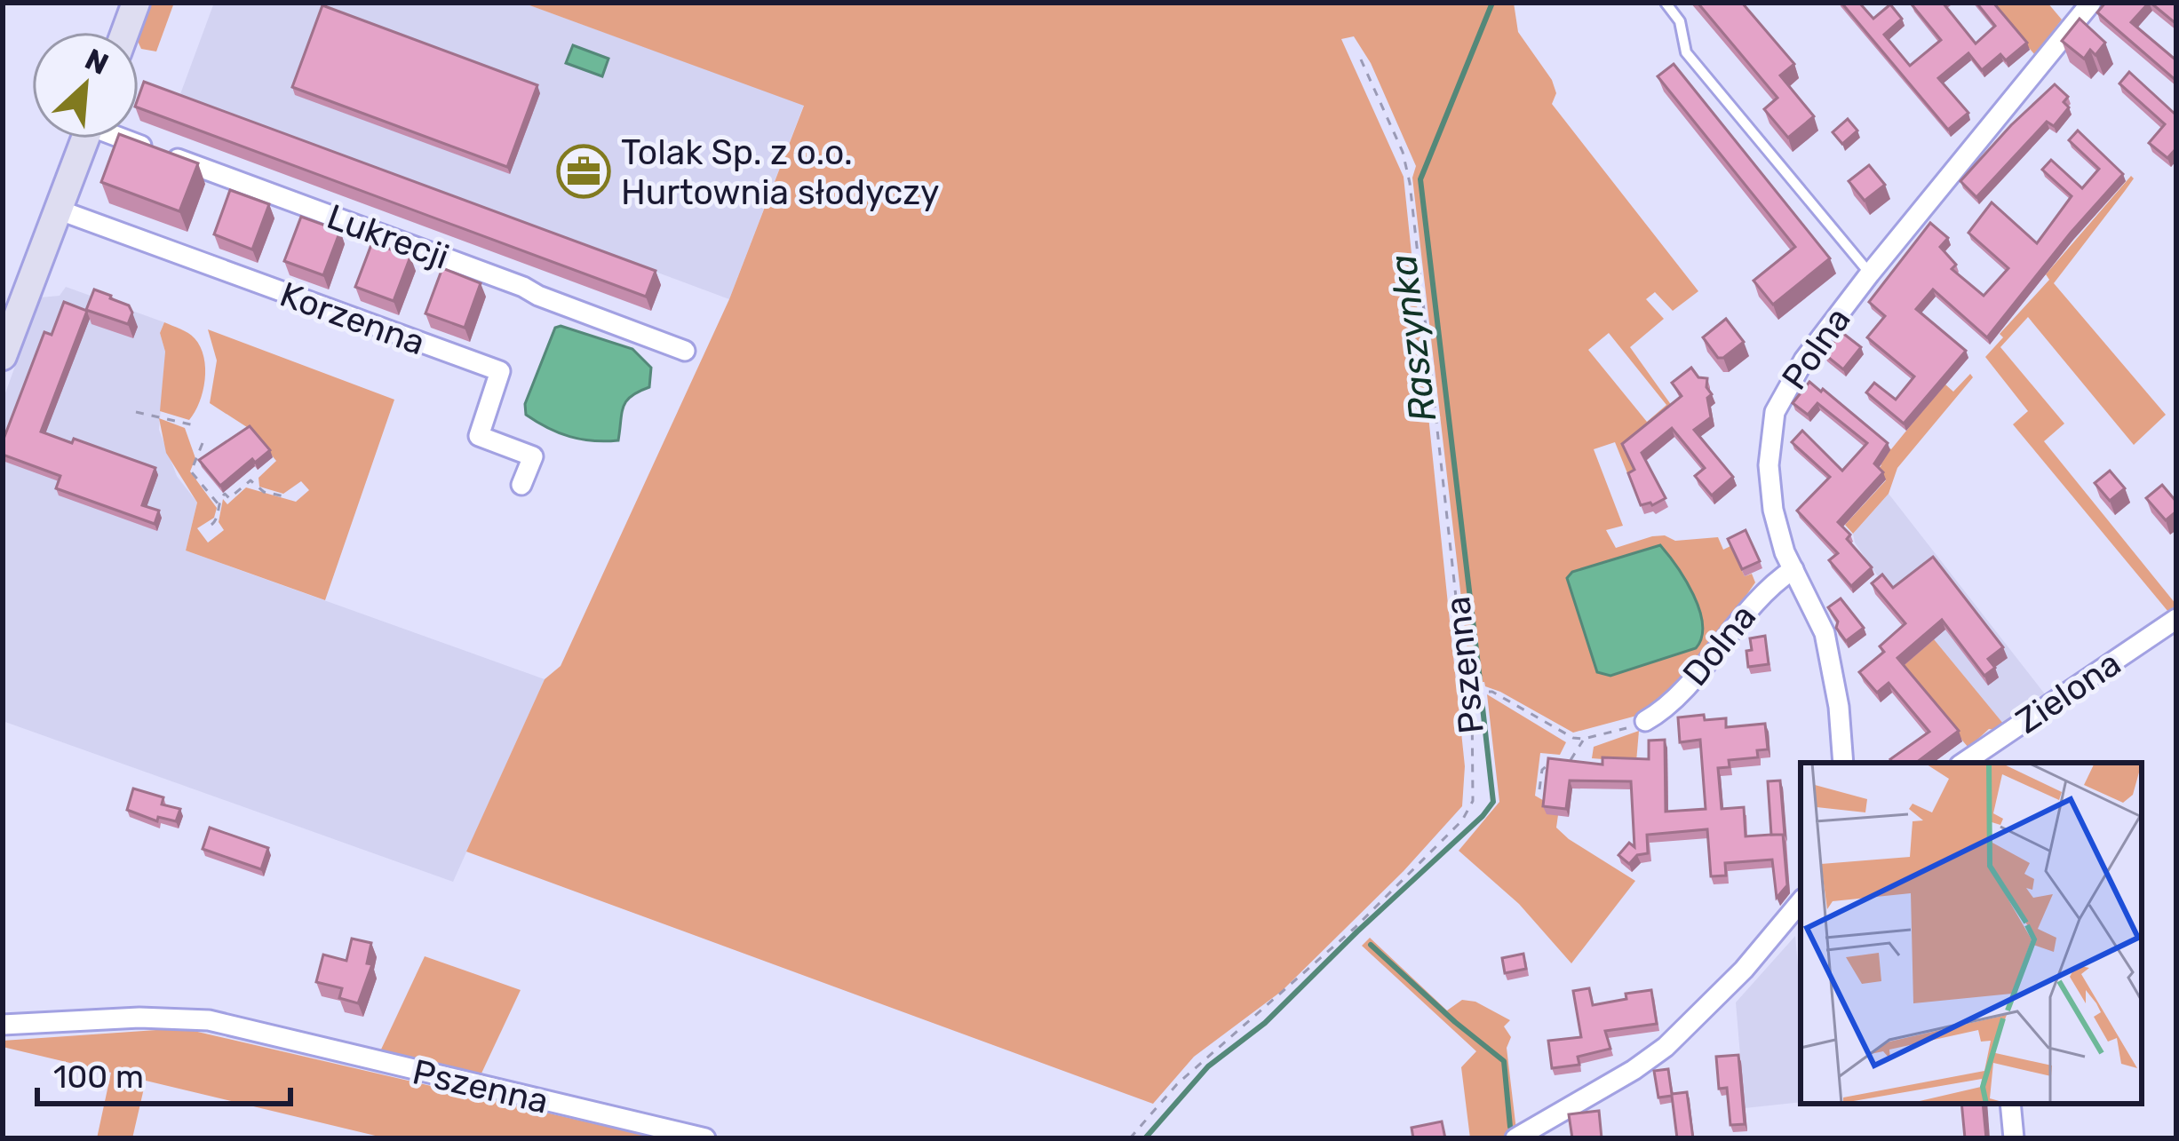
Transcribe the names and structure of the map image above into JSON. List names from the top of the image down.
{
  "streets": {
    "street": [
      "Lukrecji",
      "Korzenna",
      "Polna",
      "Dolna",
      "Pszenna",
      "Zielona"
    ]
  },
  "crossings": [
    ["Polna", "Dolna"]
  ],
  "water": ["Raszynka"],
  "places": {
    "office": ["Tolak Sp. z o.o. Hurtownia słodyczy"]
  },
  "scale_bar": "100 m",
  "north": "top right"
}
